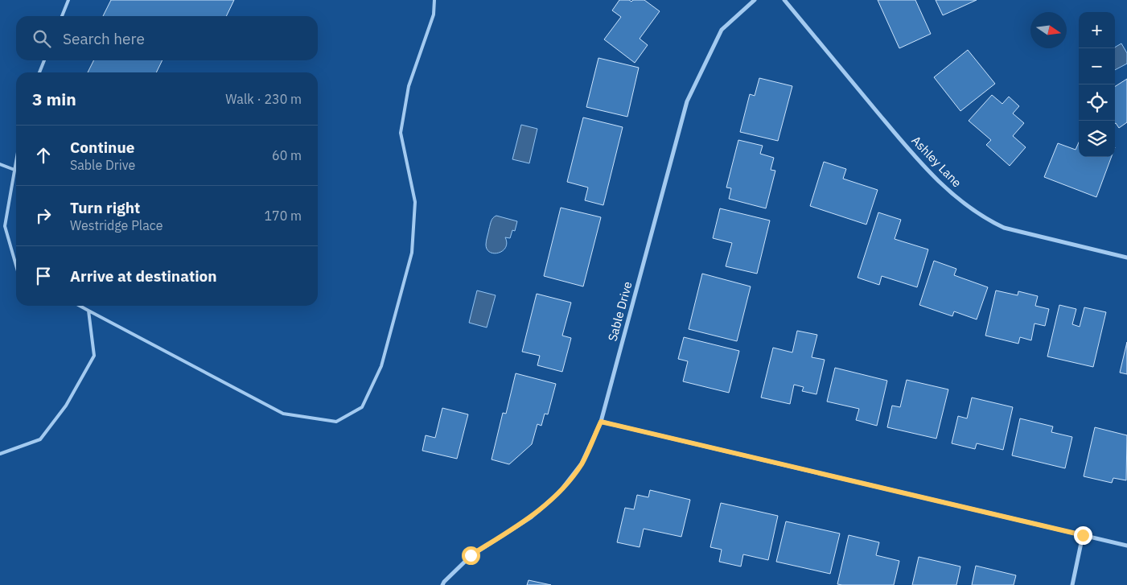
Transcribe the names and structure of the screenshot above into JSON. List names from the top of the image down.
{
  "streets": {
    "street": ["Ashley Lane", "Sable Drive"]
  },
  "north": "right",
  "page": {
    "map_buttons": ["+", "−"],
    "search": "Search here",
    "heading": ["3 min", "Walk · 230 m"],
    "list": [
      ["Continue", "Sable Drive", "60 m"],
      ["Turn right", "Westridge Place", "170 m"],
      "Arrive at destination"
    ]
  }
}
